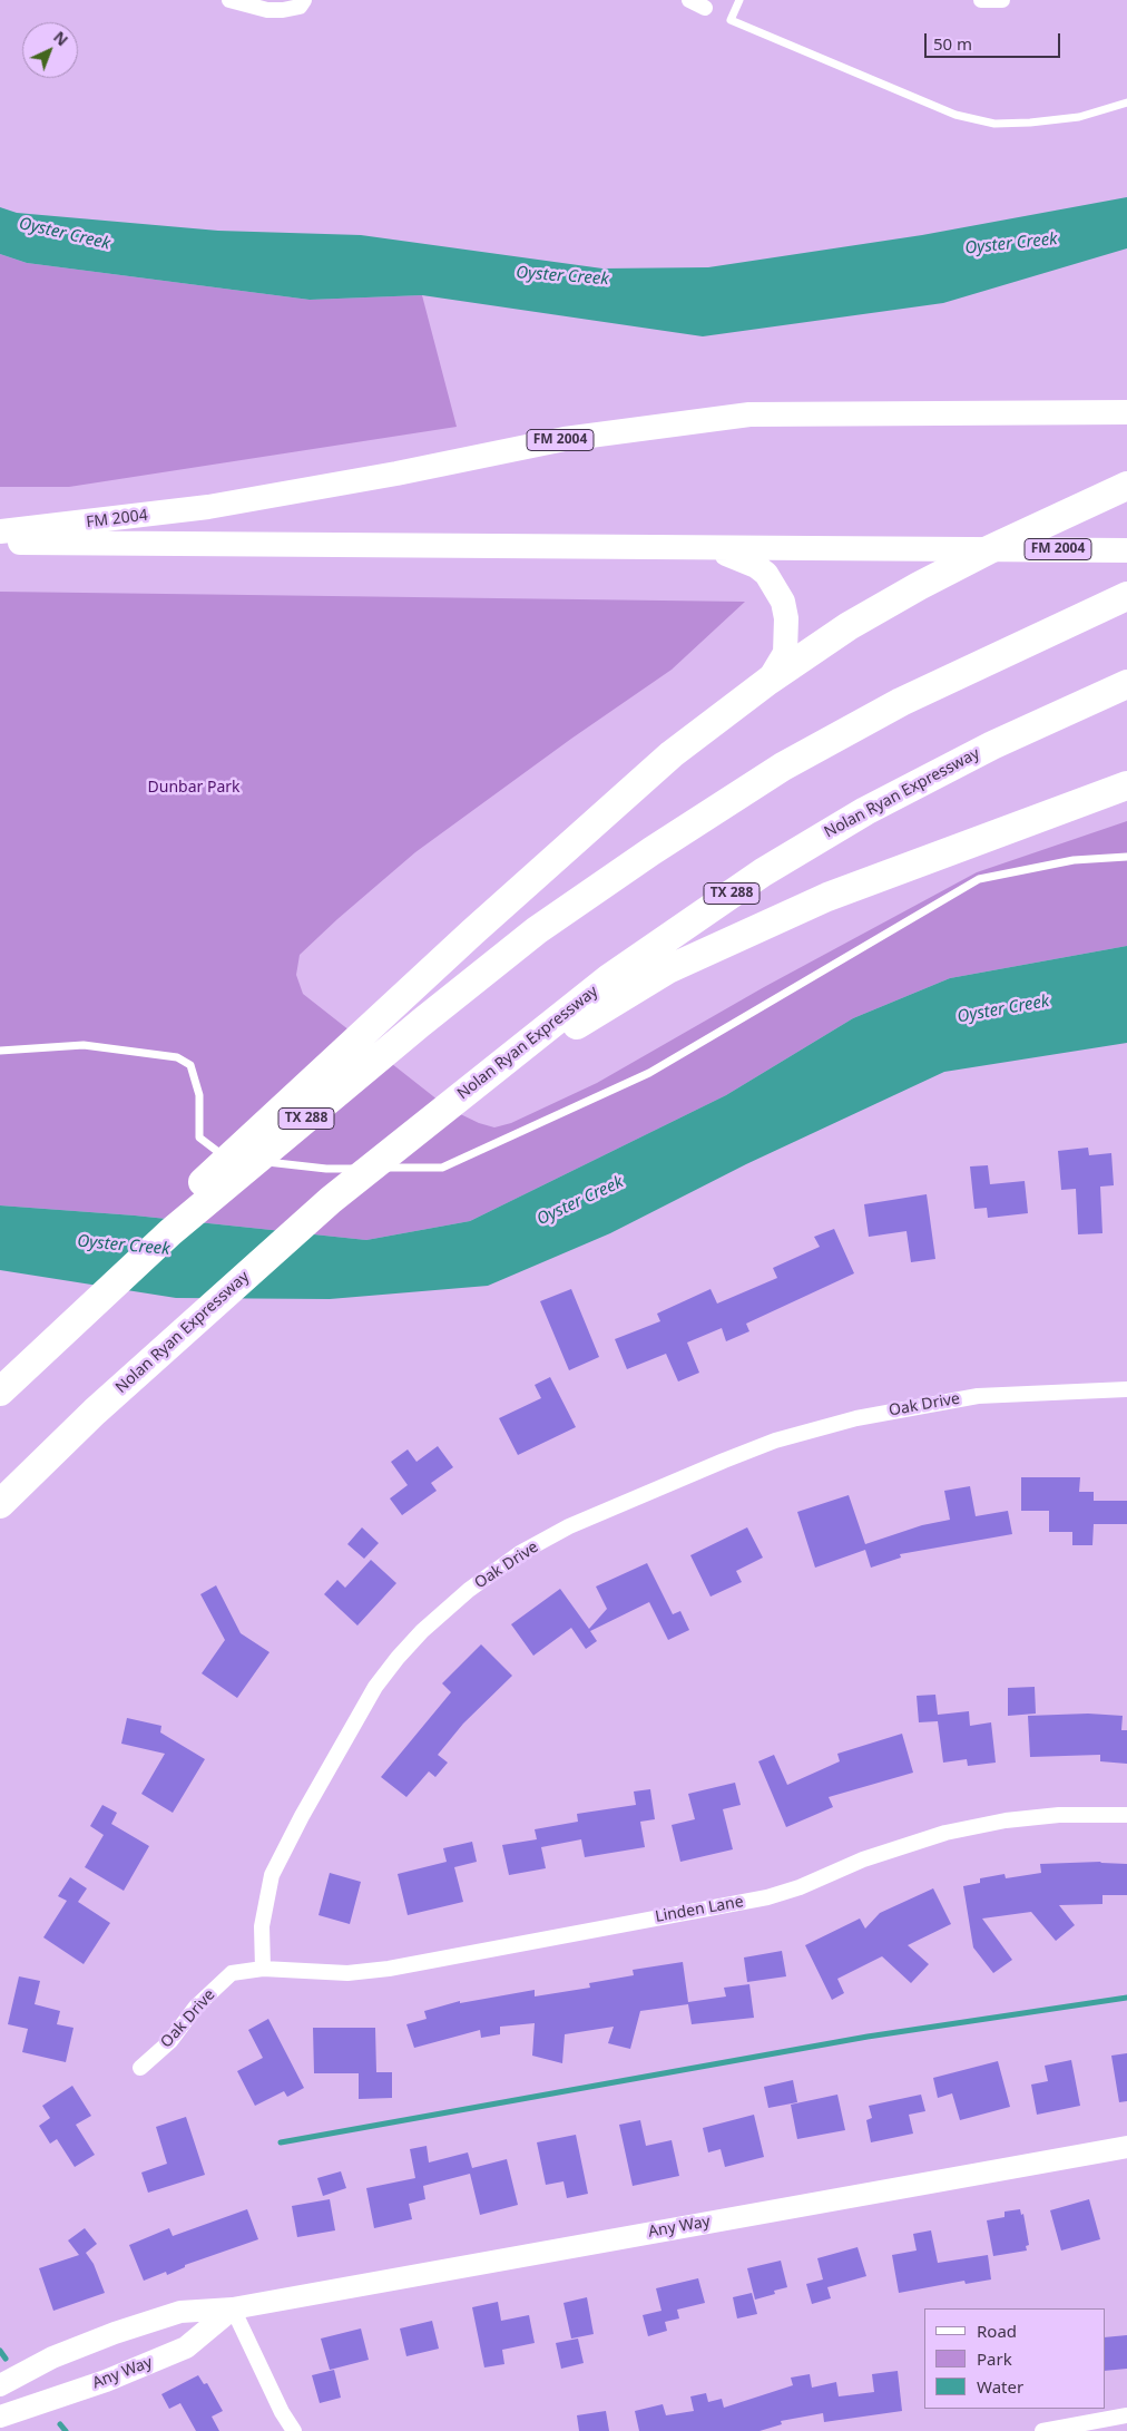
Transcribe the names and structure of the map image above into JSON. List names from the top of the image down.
{
  "streets": {
    "highway": ["Nolan Ryan Expressway", "TX 288"],
    "main road": ["FM 2004"],
    "street": ["Oak Drive", "Linden Lane", "Any Way"]
  },
  "crossings": [
    ["Oak Drive", "Linden Lane"]
  ],
  "water": ["Oyster Creek"],
  "parks": ["Dunbar Park"],
  "legend": ["Road", "Park", "Water"],
  "scale_bar": "50 m",
  "north": "top right"
}
